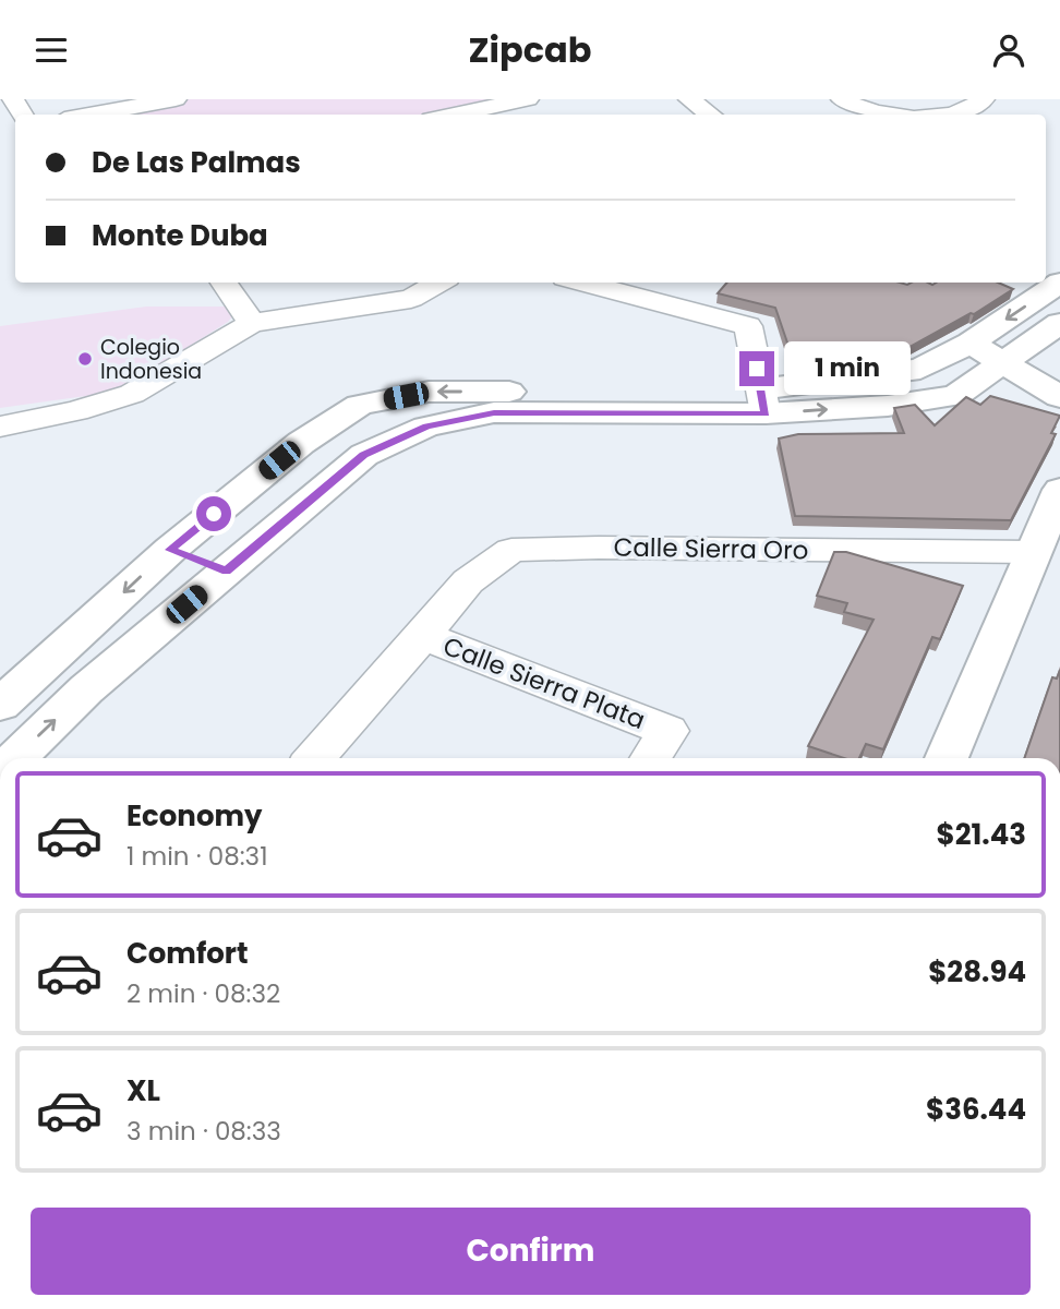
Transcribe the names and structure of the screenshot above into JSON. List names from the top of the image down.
{
  "streets": {
    "street": ["Calle Sierra Oro", "Calle Sierra Plata"]
  },
  "crossings": [
    ["Calle Sierra Oro", "Calle Sierra Plata"]
  ],
  "places": ["Colegio Indonesia"],
  "page": {
    "header": "Zipcab",
    "banner": ["De Las Palmas", "Monte Duba"],
    "bubble": "1 min",
    "list": [
      {
        "name": "Economy",
        "note": "1 min · 08:31",
        "value": "$21.43"
      },
      {
        "name": "Comfort",
        "note": "2 min · 08:32",
        "value": "$28.94"
      },
      {
        "name": "XL",
        "note": "3 min · 08:33",
        "value": "$36.44"
      }
    ],
    "buttons": "Confirm"
  }
}
